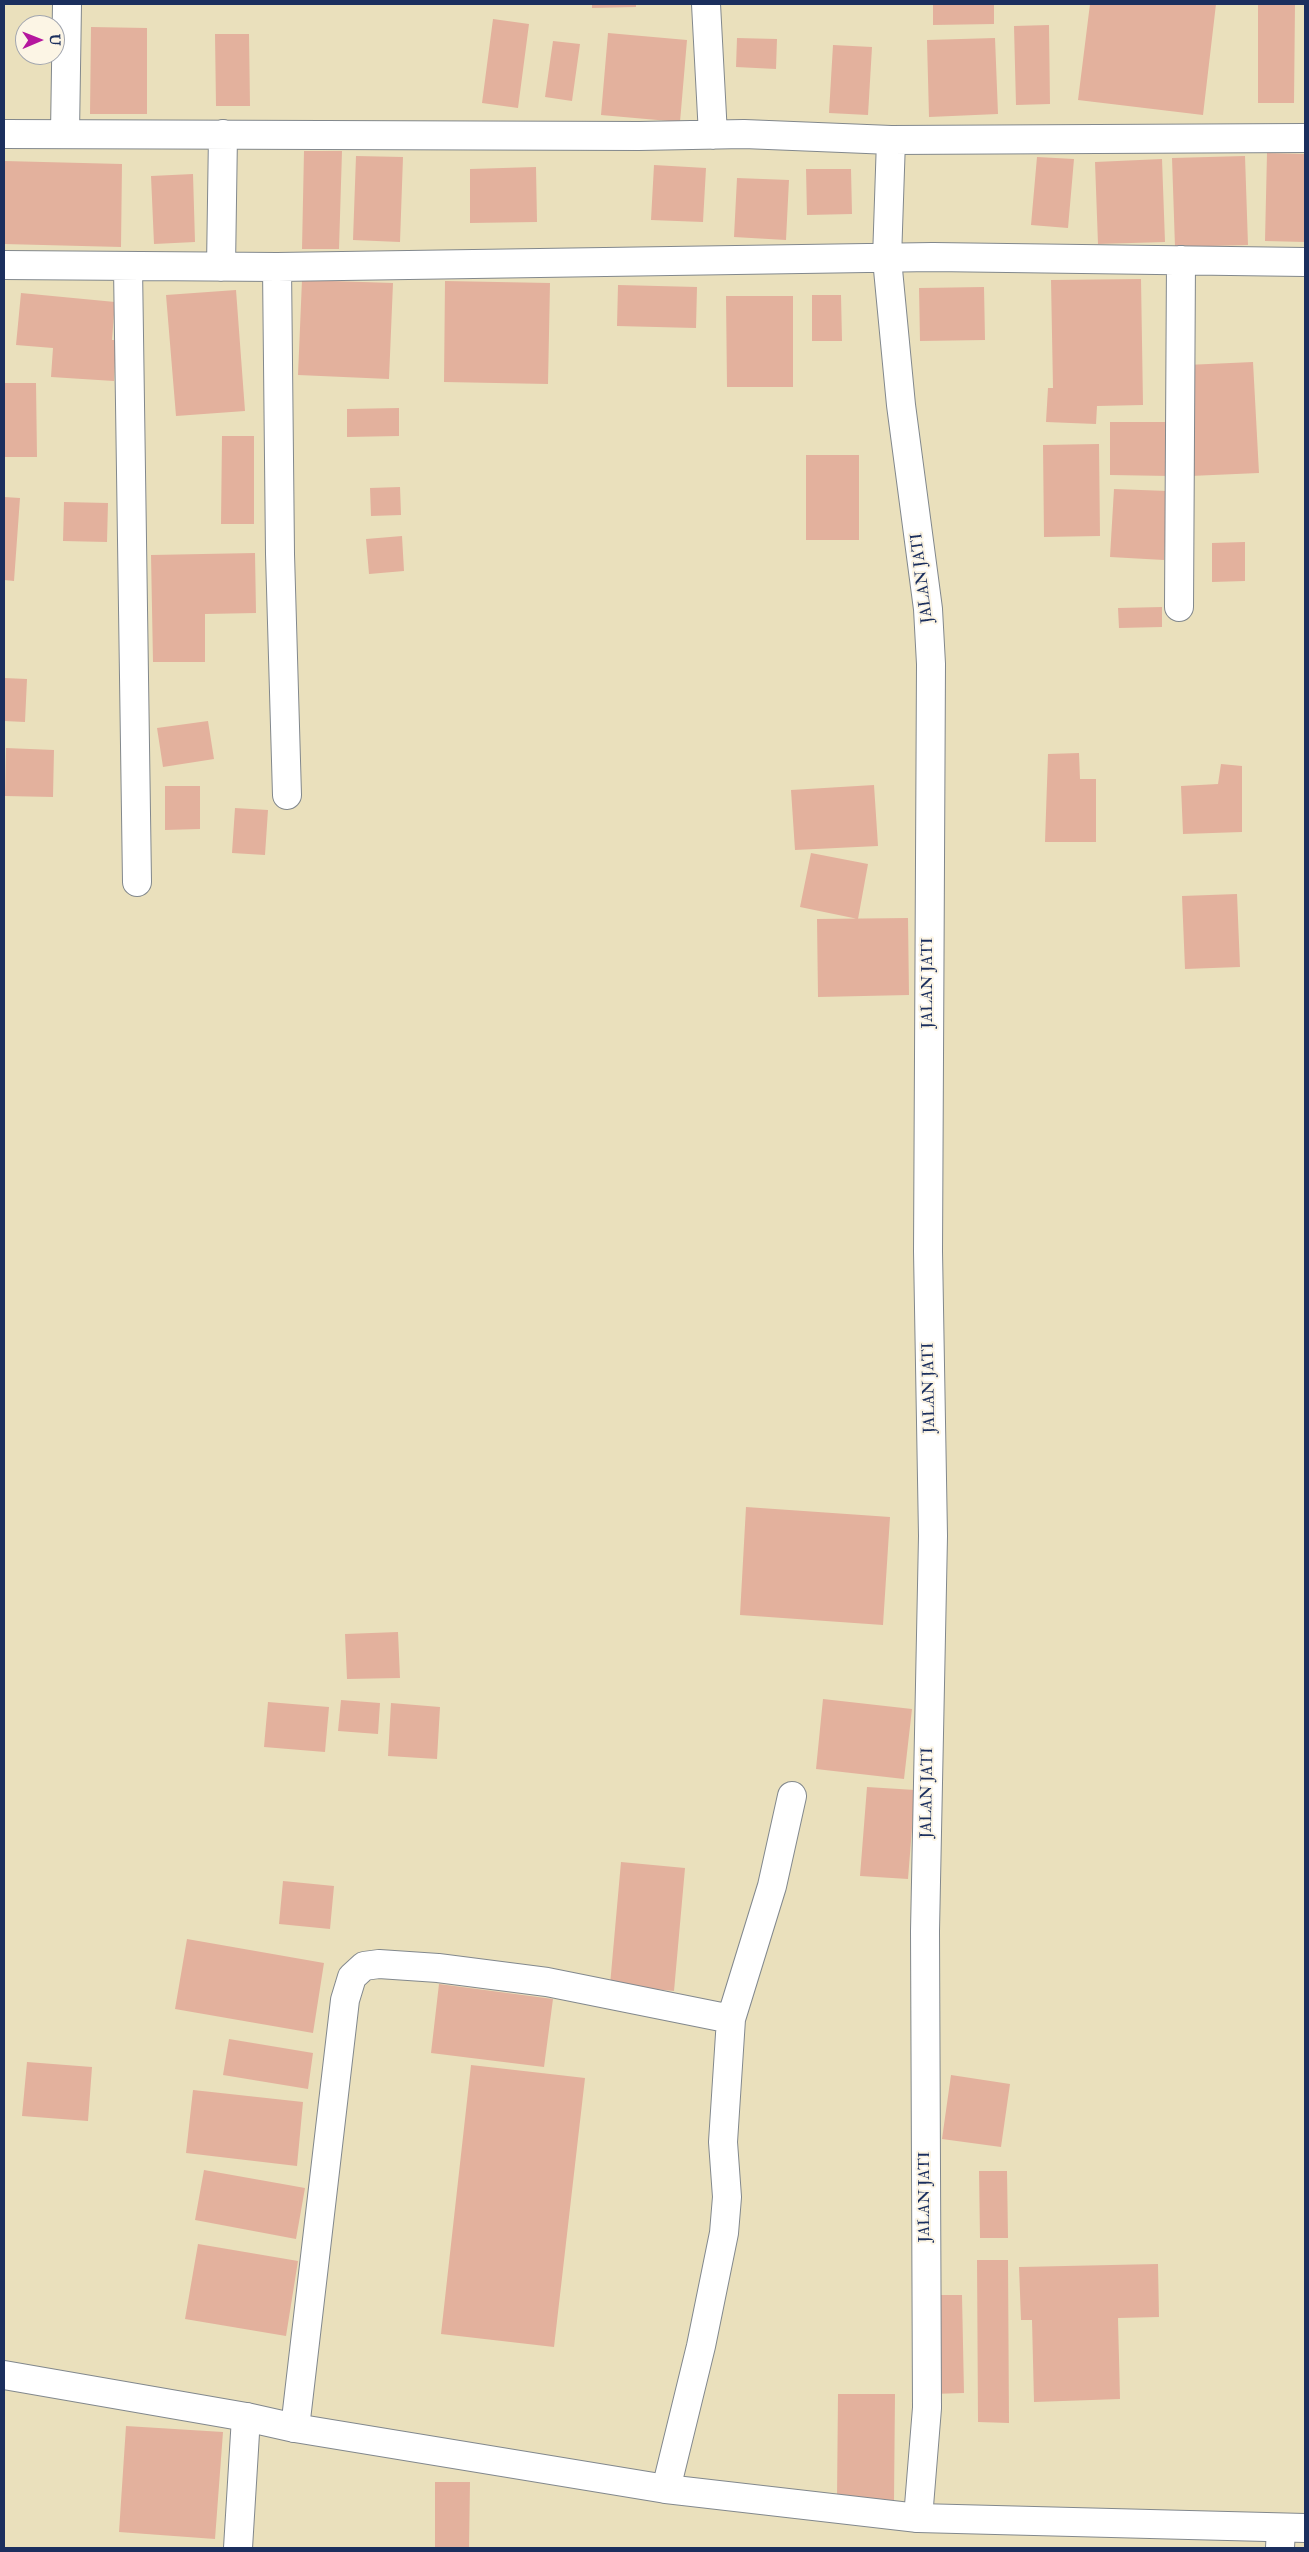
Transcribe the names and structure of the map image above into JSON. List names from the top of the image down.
{
  "streets": {
    "street": ["JALAN JATI"]
  },
  "north": "right"
}
